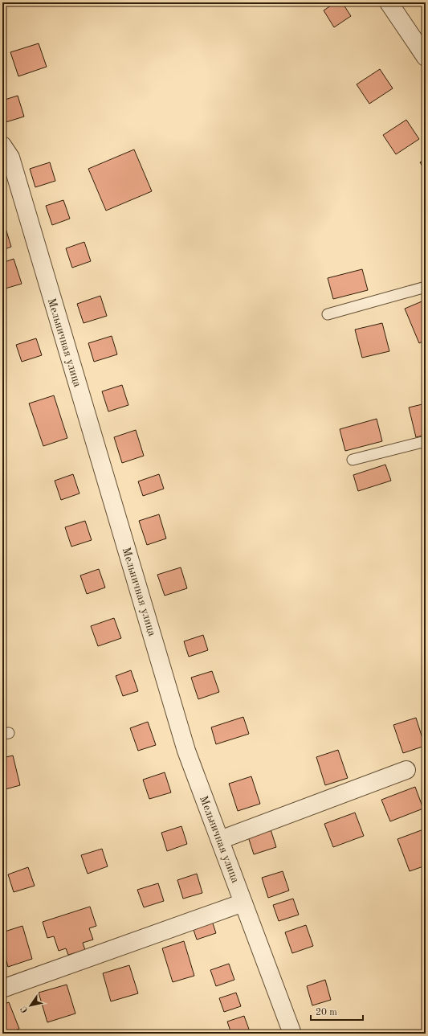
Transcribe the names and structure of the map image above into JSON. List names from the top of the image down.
{
  "streets": {
    "street": ["Мельничная улица"]
  },
  "scale_bar": "20 m",
  "north": "bottom left"
}
